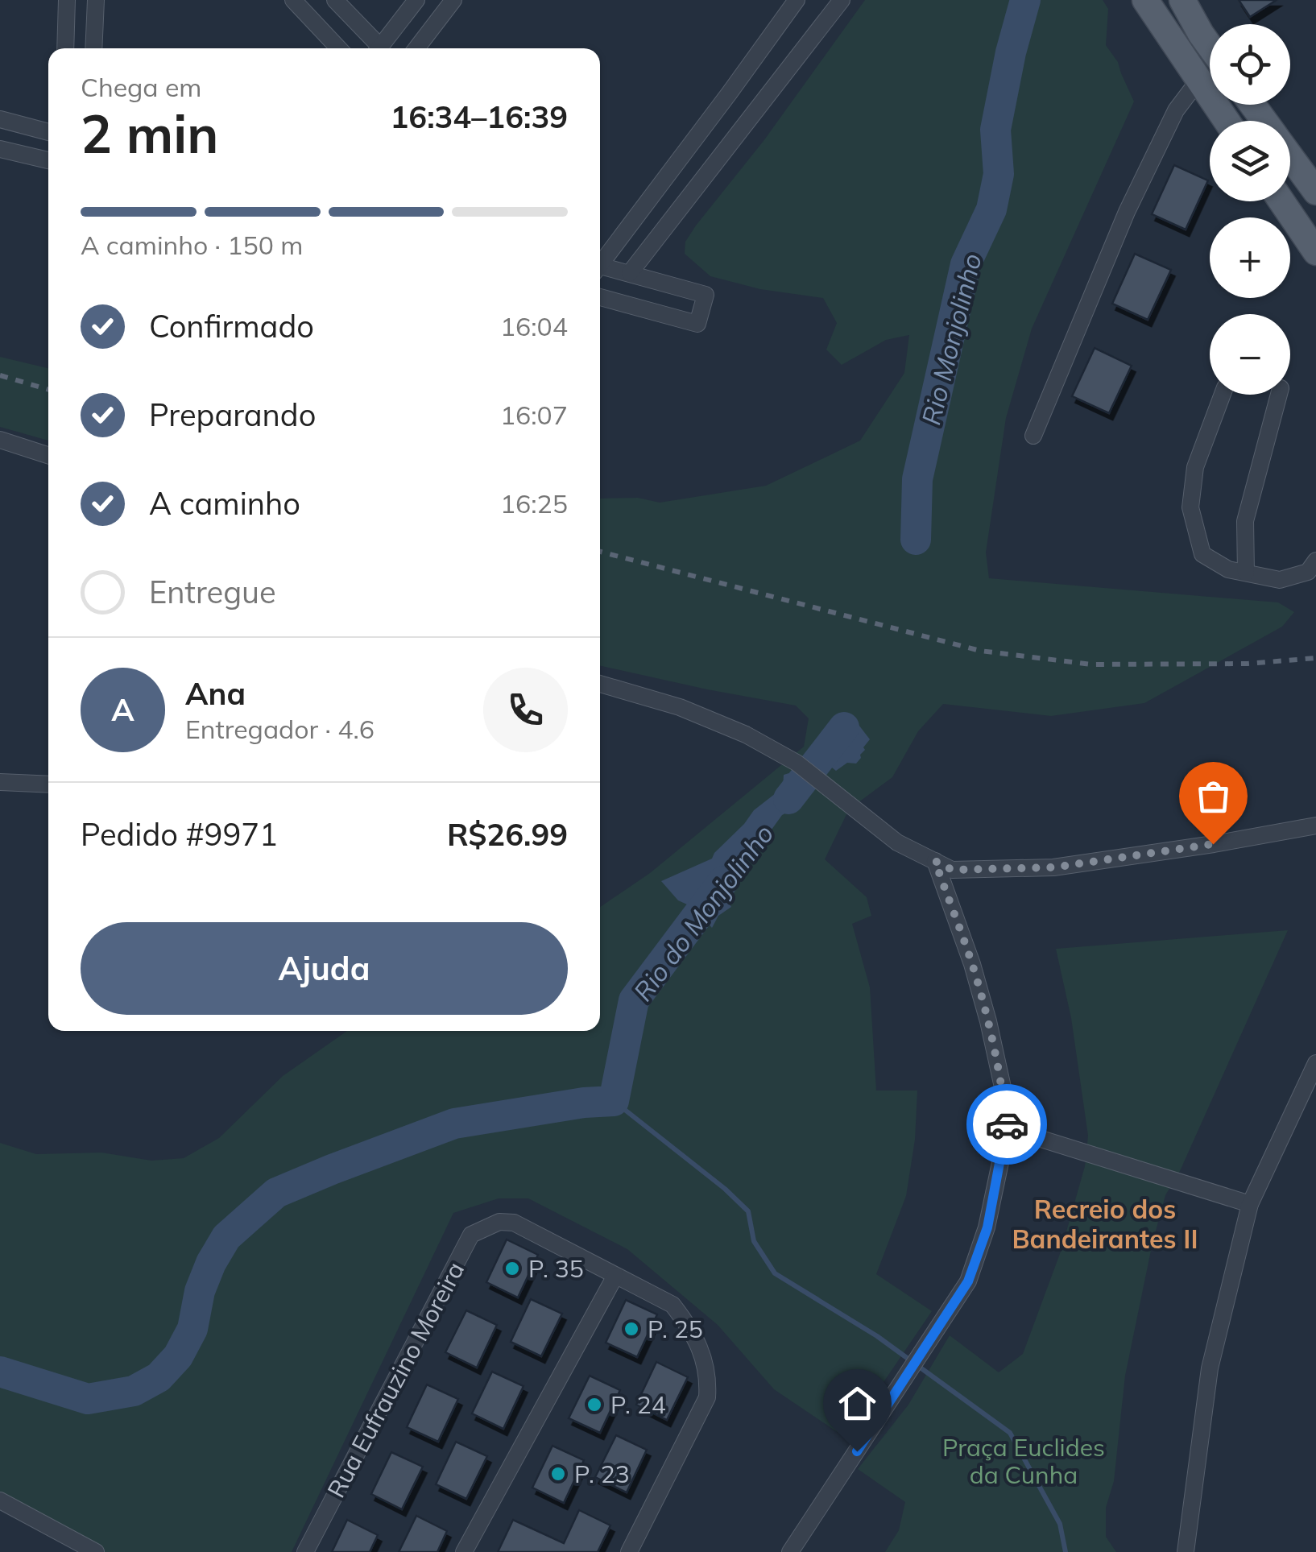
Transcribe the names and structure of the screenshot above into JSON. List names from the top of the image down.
{
  "streets": {
    "street": ["Rua Eufrauzino Moreira"]
  },
  "districts": ["Recreio dos Bandeirantes II"],
  "water": ["Rio Monjolinho", "Rio do Monjolinho"],
  "parks": ["Praça Euclides da Cunha"],
  "places": [
    "P. 35",
    "P. 25",
    "P. 24",
    "P. 23"
  ],
  "page": {
    "map_buttons": ["+", "−"],
    "heading": ["2 min", "Chega em", "16:34–16:39"],
    "panel": [
      "Ana",
      "Entregador · 4.6",
      "Pedido #9971",
      "R$26.99"
    ],
    "bar": "A caminho · 150 m",
    "list": [
      ["Confirmado", "16:04"],
      ["Preparando", "16:07"],
      ["A caminho", "16:25"],
      "Entregue"
    ],
    "round": "A",
    "buttons": "Ajuda"
  }
}
